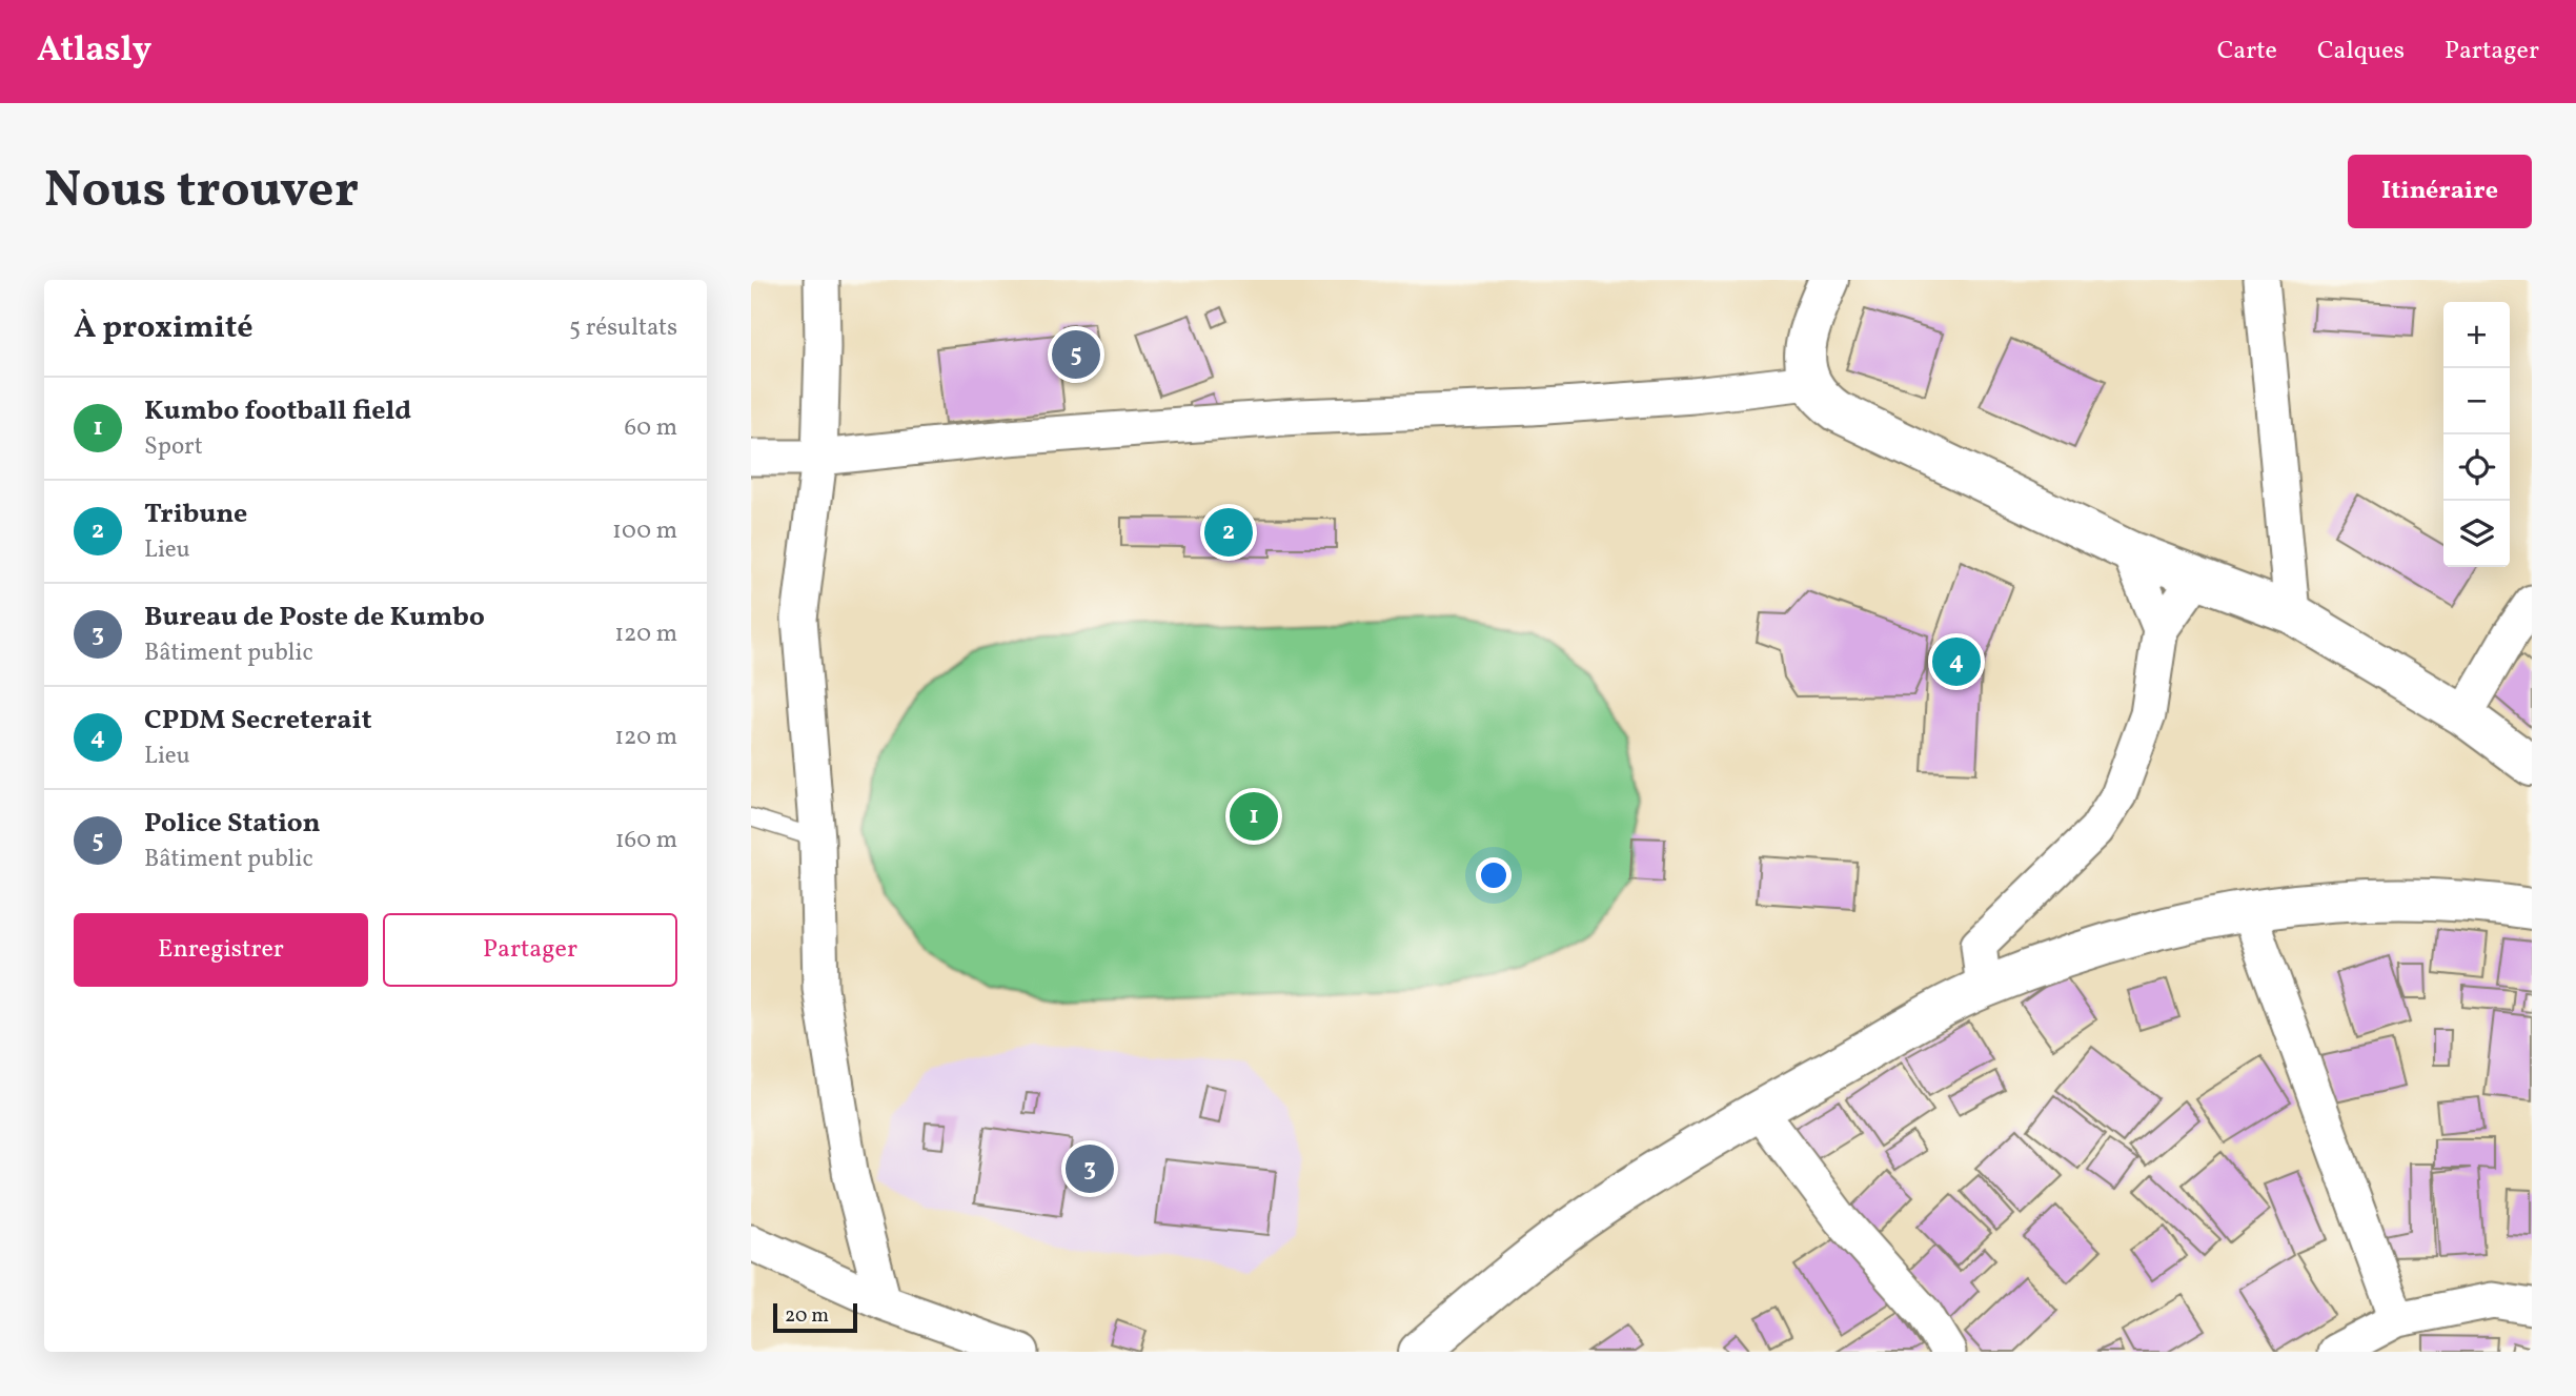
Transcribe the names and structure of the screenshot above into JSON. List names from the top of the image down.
{
  "scale_bar": "20 m",
  "page": {
    "header": "Atlasly",
    "nav": ["Carte", "Calques", "Partager"],
    "buttons": [
      "Itinéraire",
      ["Enregistrer", "Partager"]
    ],
    "title": "Nous trouver",
    "heading": ["À proximité", "5 résultats"],
    "map_buttons": ["+", "−"],
    "pins": [
      "5",
      "2",
      "4",
      "1",
      "3"
    ],
    "list": [
      {
        "mark": "1",
        "name": "Kumbo football field",
        "note": "Sport",
        "value": "60 m"
      },
      {
        "mark": "2",
        "name": "Tribune",
        "note": "Lieu",
        "value": "100 m"
      },
      {
        "mark": "3",
        "name": "Bureau de Poste de Kumbo",
        "note": "Bâtiment public",
        "value": "120 m"
      },
      {
        "mark": "4",
        "name": "CPDM Secreterait",
        "note": "Lieu",
        "value": "120 m"
      },
      {
        "mark": "5",
        "name": "Police Station",
        "note": "Bâtiment public",
        "value": "160 m"
      }
    ],
    "scale": "20 m"
  }
}
